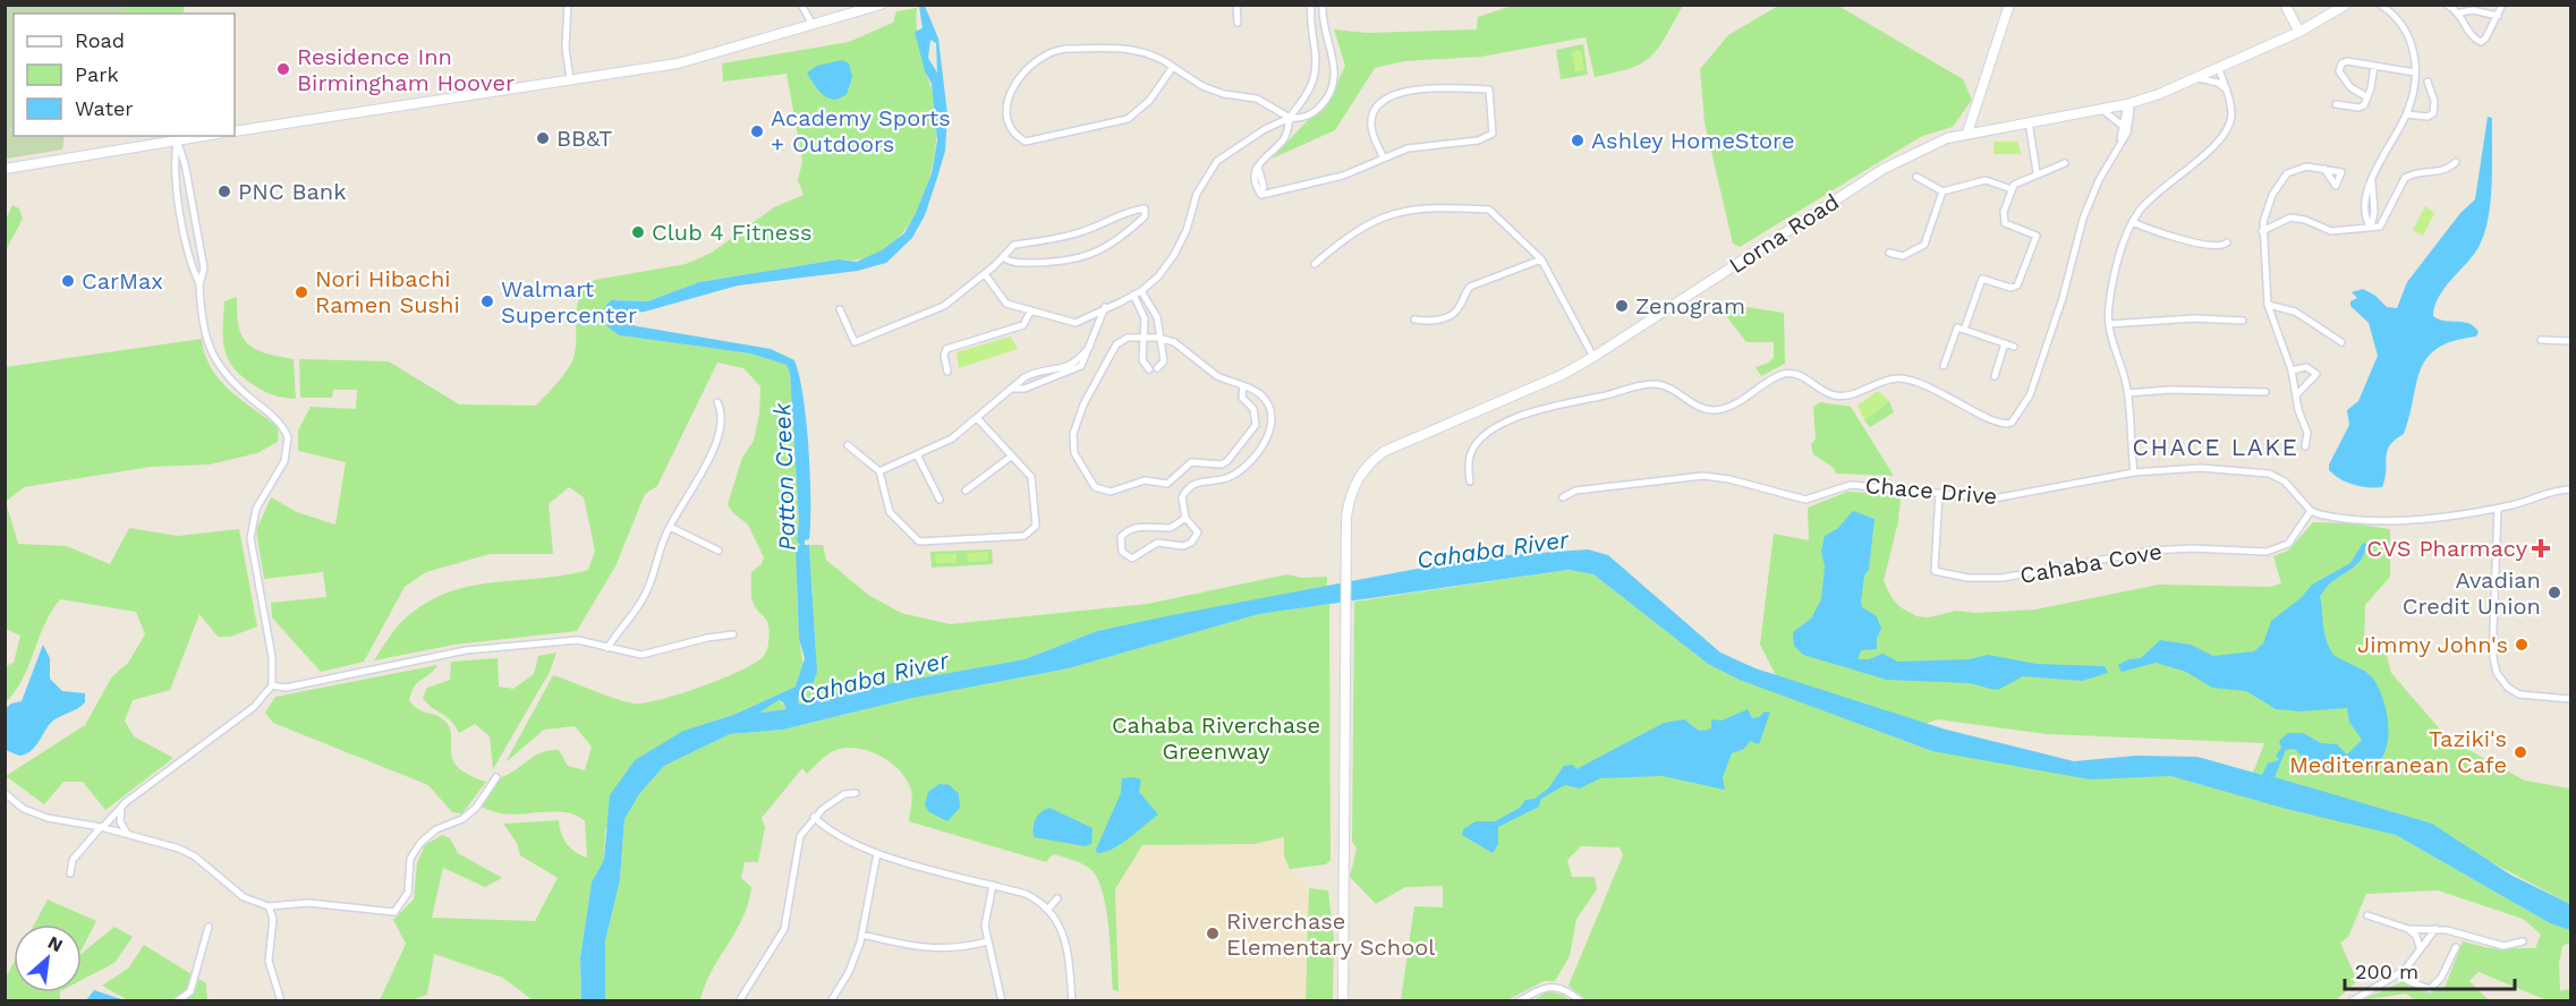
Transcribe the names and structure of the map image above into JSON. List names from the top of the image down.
{
  "streets": {
    "street": ["Lorna Road", "Chace Drive", "Cahaba Cove"]
  },
  "crossings": [
    ["Chace Drive", "Cahaba Cove"]
  ],
  "districts": ["CHACE LAKE"],
  "water": ["Patton Creek", "Cahaba River"],
  "parks": ["Cahaba Riverchase Greenway"],
  "places": {
    "other": [
      "Residence Inn Birmingham Hoover",
      "Academy Sports + Outdoors",
      "BB&T",
      "Ashley HomeStore",
      "PNC Bank",
      "Club 4 Fitness",
      "CarMax",
      "Nori Hibachi Ramen Sushi",
      "Walmart Supercenter",
      "Zenogram",
      "Avadian Credit Union",
      "Jimmy John's",
      "Taziki's Mediterranean Cafe",
      "Riverchase Elementary School"
    ],
    "health": ["CVS Pharmacy"]
  },
  "legend": ["Road", "Park", "Water"],
  "scale_bar": "200 m",
  "north": "top right"
}
